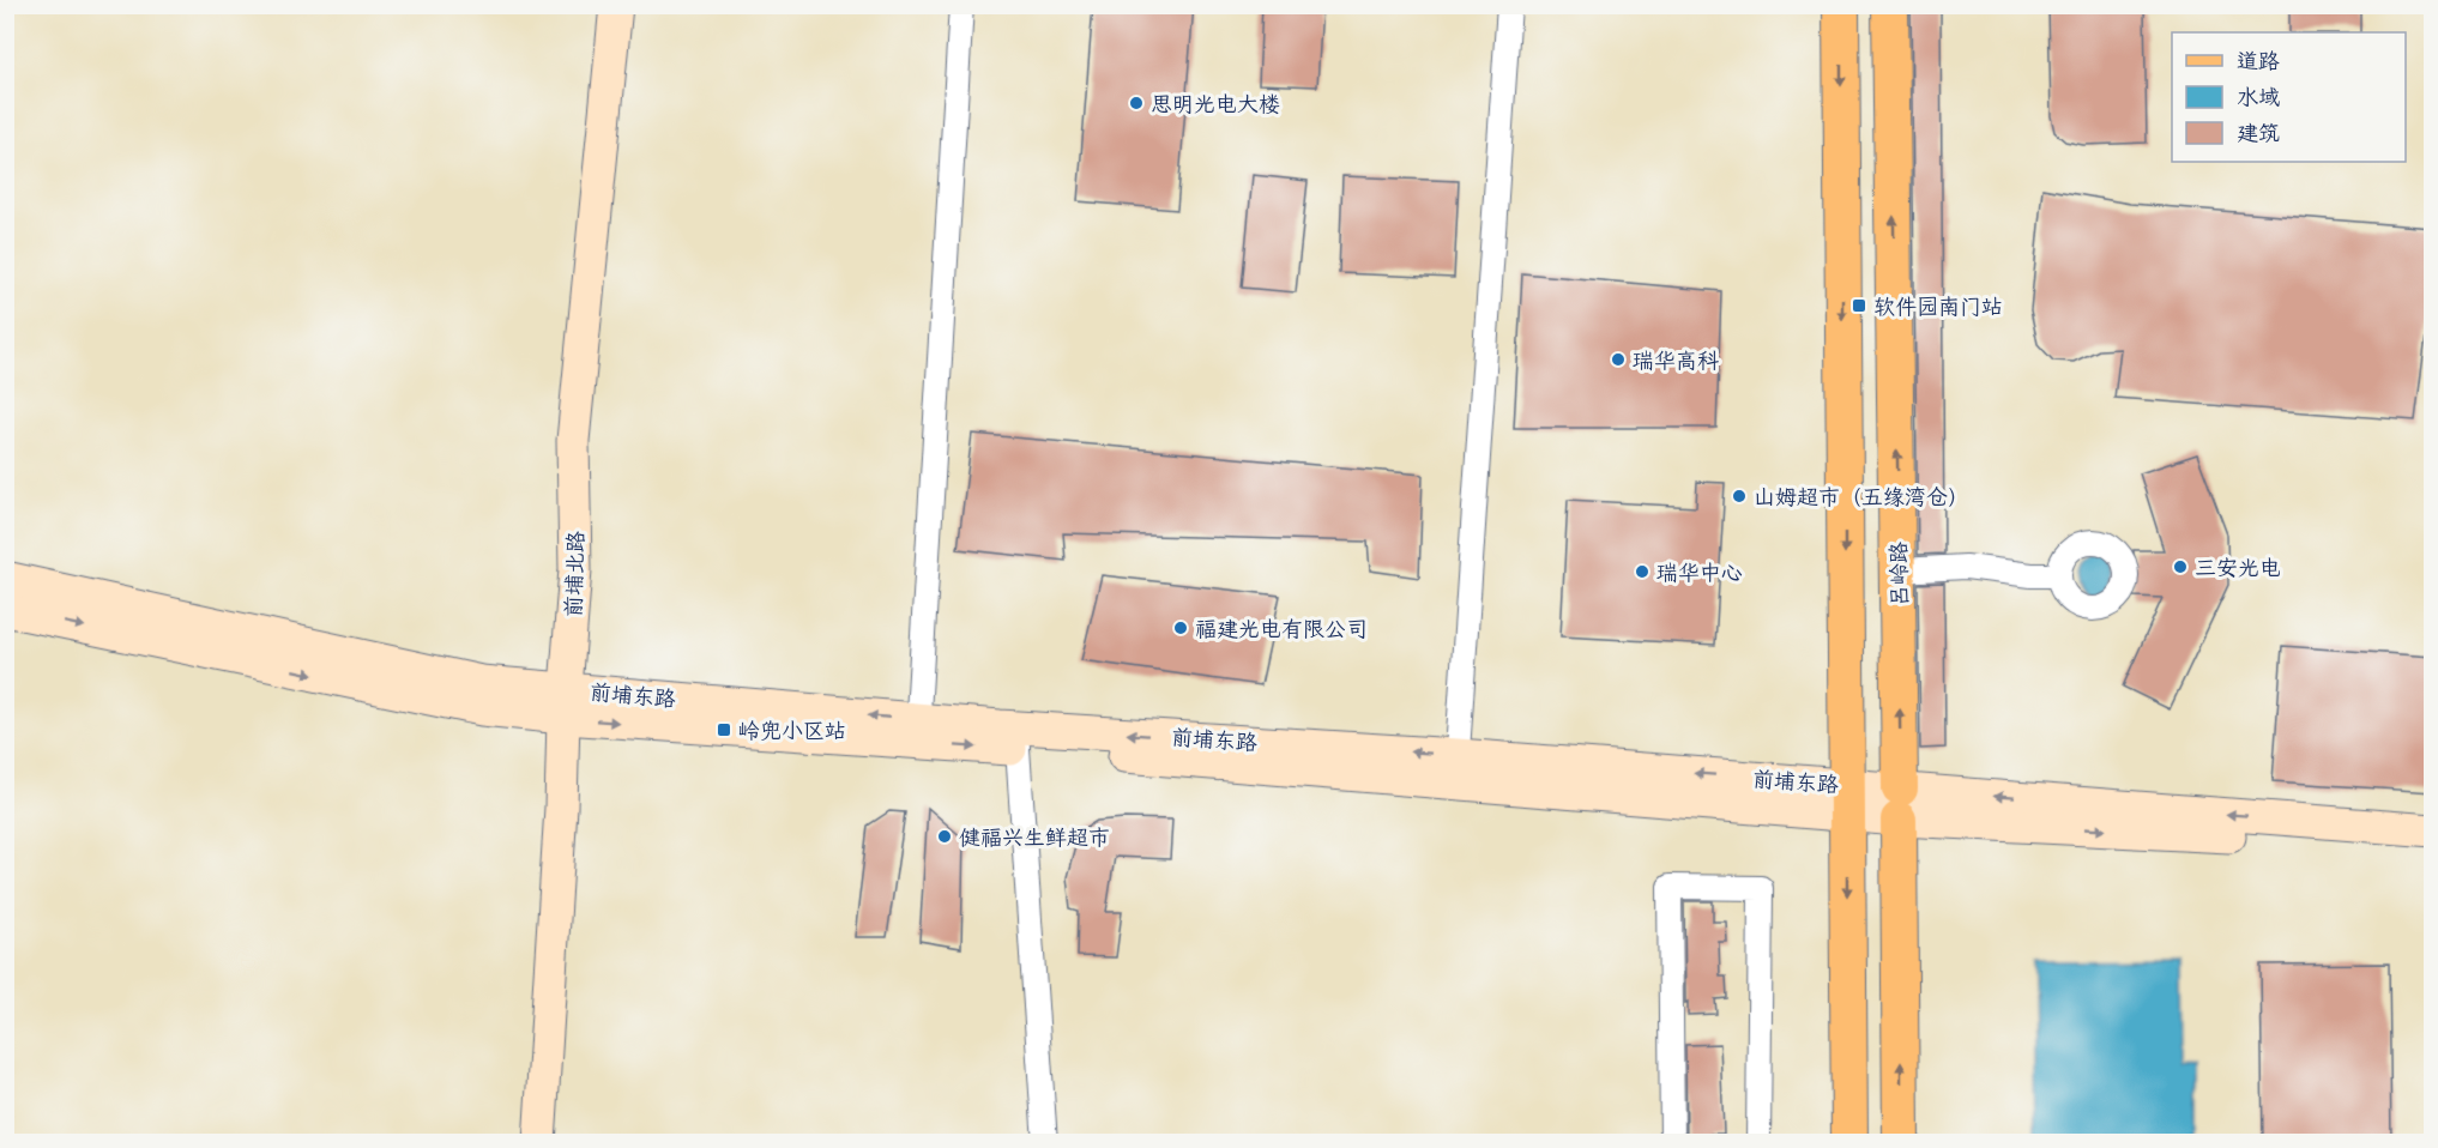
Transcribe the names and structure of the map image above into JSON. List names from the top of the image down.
{
  "streets": {
    "main road": ["前埔北路", "吕岭路", "前埔东路"]
  },
  "crossings": [
    ["前埔北路", "前埔东路"],
    ["吕岭路", "前埔东路"]
  ],
  "places": {
    "other": [
      "思明光电大楼",
      "瑞华高科",
      "山姆超市（五缘湾仓）",
      "三安光电",
      "瑞华中心",
      "福建光电有限公司",
      "健福兴生鲜超市"
    ],
    "transit": ["软件园南门站", "岭兜小区站"]
  },
  "legend": ["道路", "水域", "建筑"]
}
